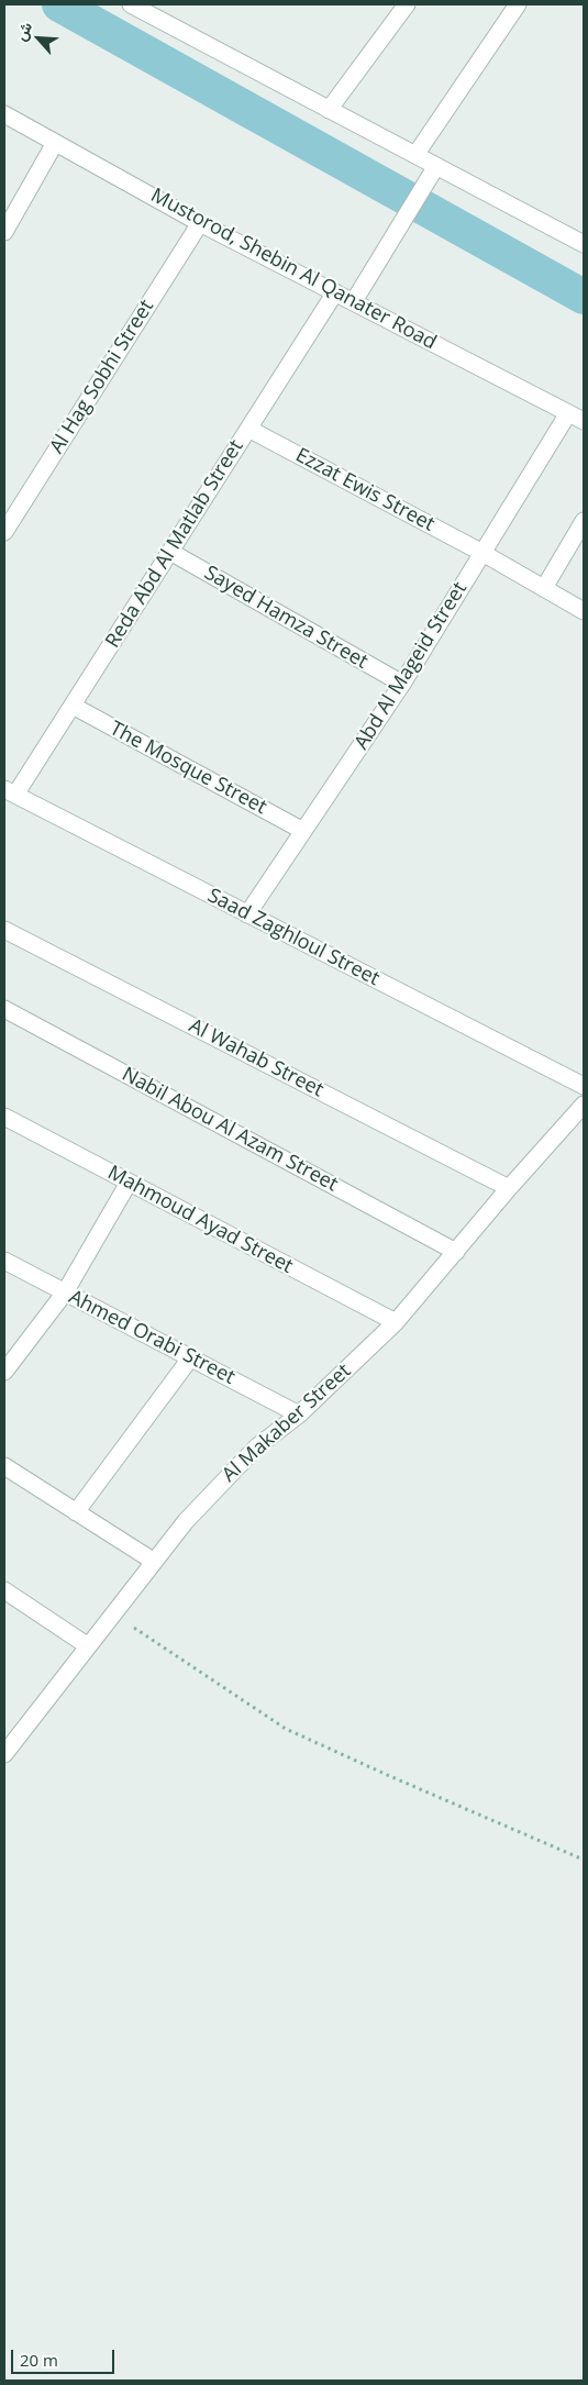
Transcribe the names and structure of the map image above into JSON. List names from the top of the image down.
{
  "streets": {
    "street": [
      "Mustorod, Shebin Al Qanater Road",
      "Al Hag Sobhi Street",
      "Ezzat Ewis Street",
      "Reda Abd Al Matlab Street",
      "Sayed Hamza Street",
      "Abd Al Mageid Street",
      "The Mosque Street",
      "Saad Zaghloul Street",
      "Al Wahab Street",
      "Nabil Abou Al Azam Street",
      "Mahmoud Ayad Street",
      "Ahmed Orabi Street",
      "Al Makaber Street"
    ]
  },
  "crossings": [
    ["Mustorod, Shebin Al Qanater Road", "Al Hag Sobhi Street"],
    ["Mustorod, Shebin Al Qanater Road", "Reda Abd Al Matlab Street"],
    ["Mustorod, Shebin Al Qanater Road", "Abd Al Mageid Street"],
    ["Ezzat Ewis Street", "Reda Abd Al Matlab Street"],
    ["Ezzat Ewis Street", "Abd Al Mageid Street"],
    ["Reda Abd Al Matlab Street", "Sayed Hamza Street"],
    ["Reda Abd Al Matlab Street", "The Mosque Street"],
    ["Reda Abd Al Matlab Street", "Saad Zaghloul Street"],
    ["Sayed Hamza Street", "Abd Al Mageid Street"],
    ["Abd Al Mageid Street", "The Mosque Street"],
    ["Abd Al Mageid Street", "Saad Zaghloul Street"],
    ["Al Wahab Street", "Al Makaber Street"],
    ["Nabil Abou Al Azam Street", "Al Makaber Street"],
    ["Mahmoud Ayad Street", "Al Makaber Street"],
    ["Ahmed Orabi Street", "Al Makaber Street"]
  ],
  "scale_bar": "20 m",
  "north": "top left"
}
